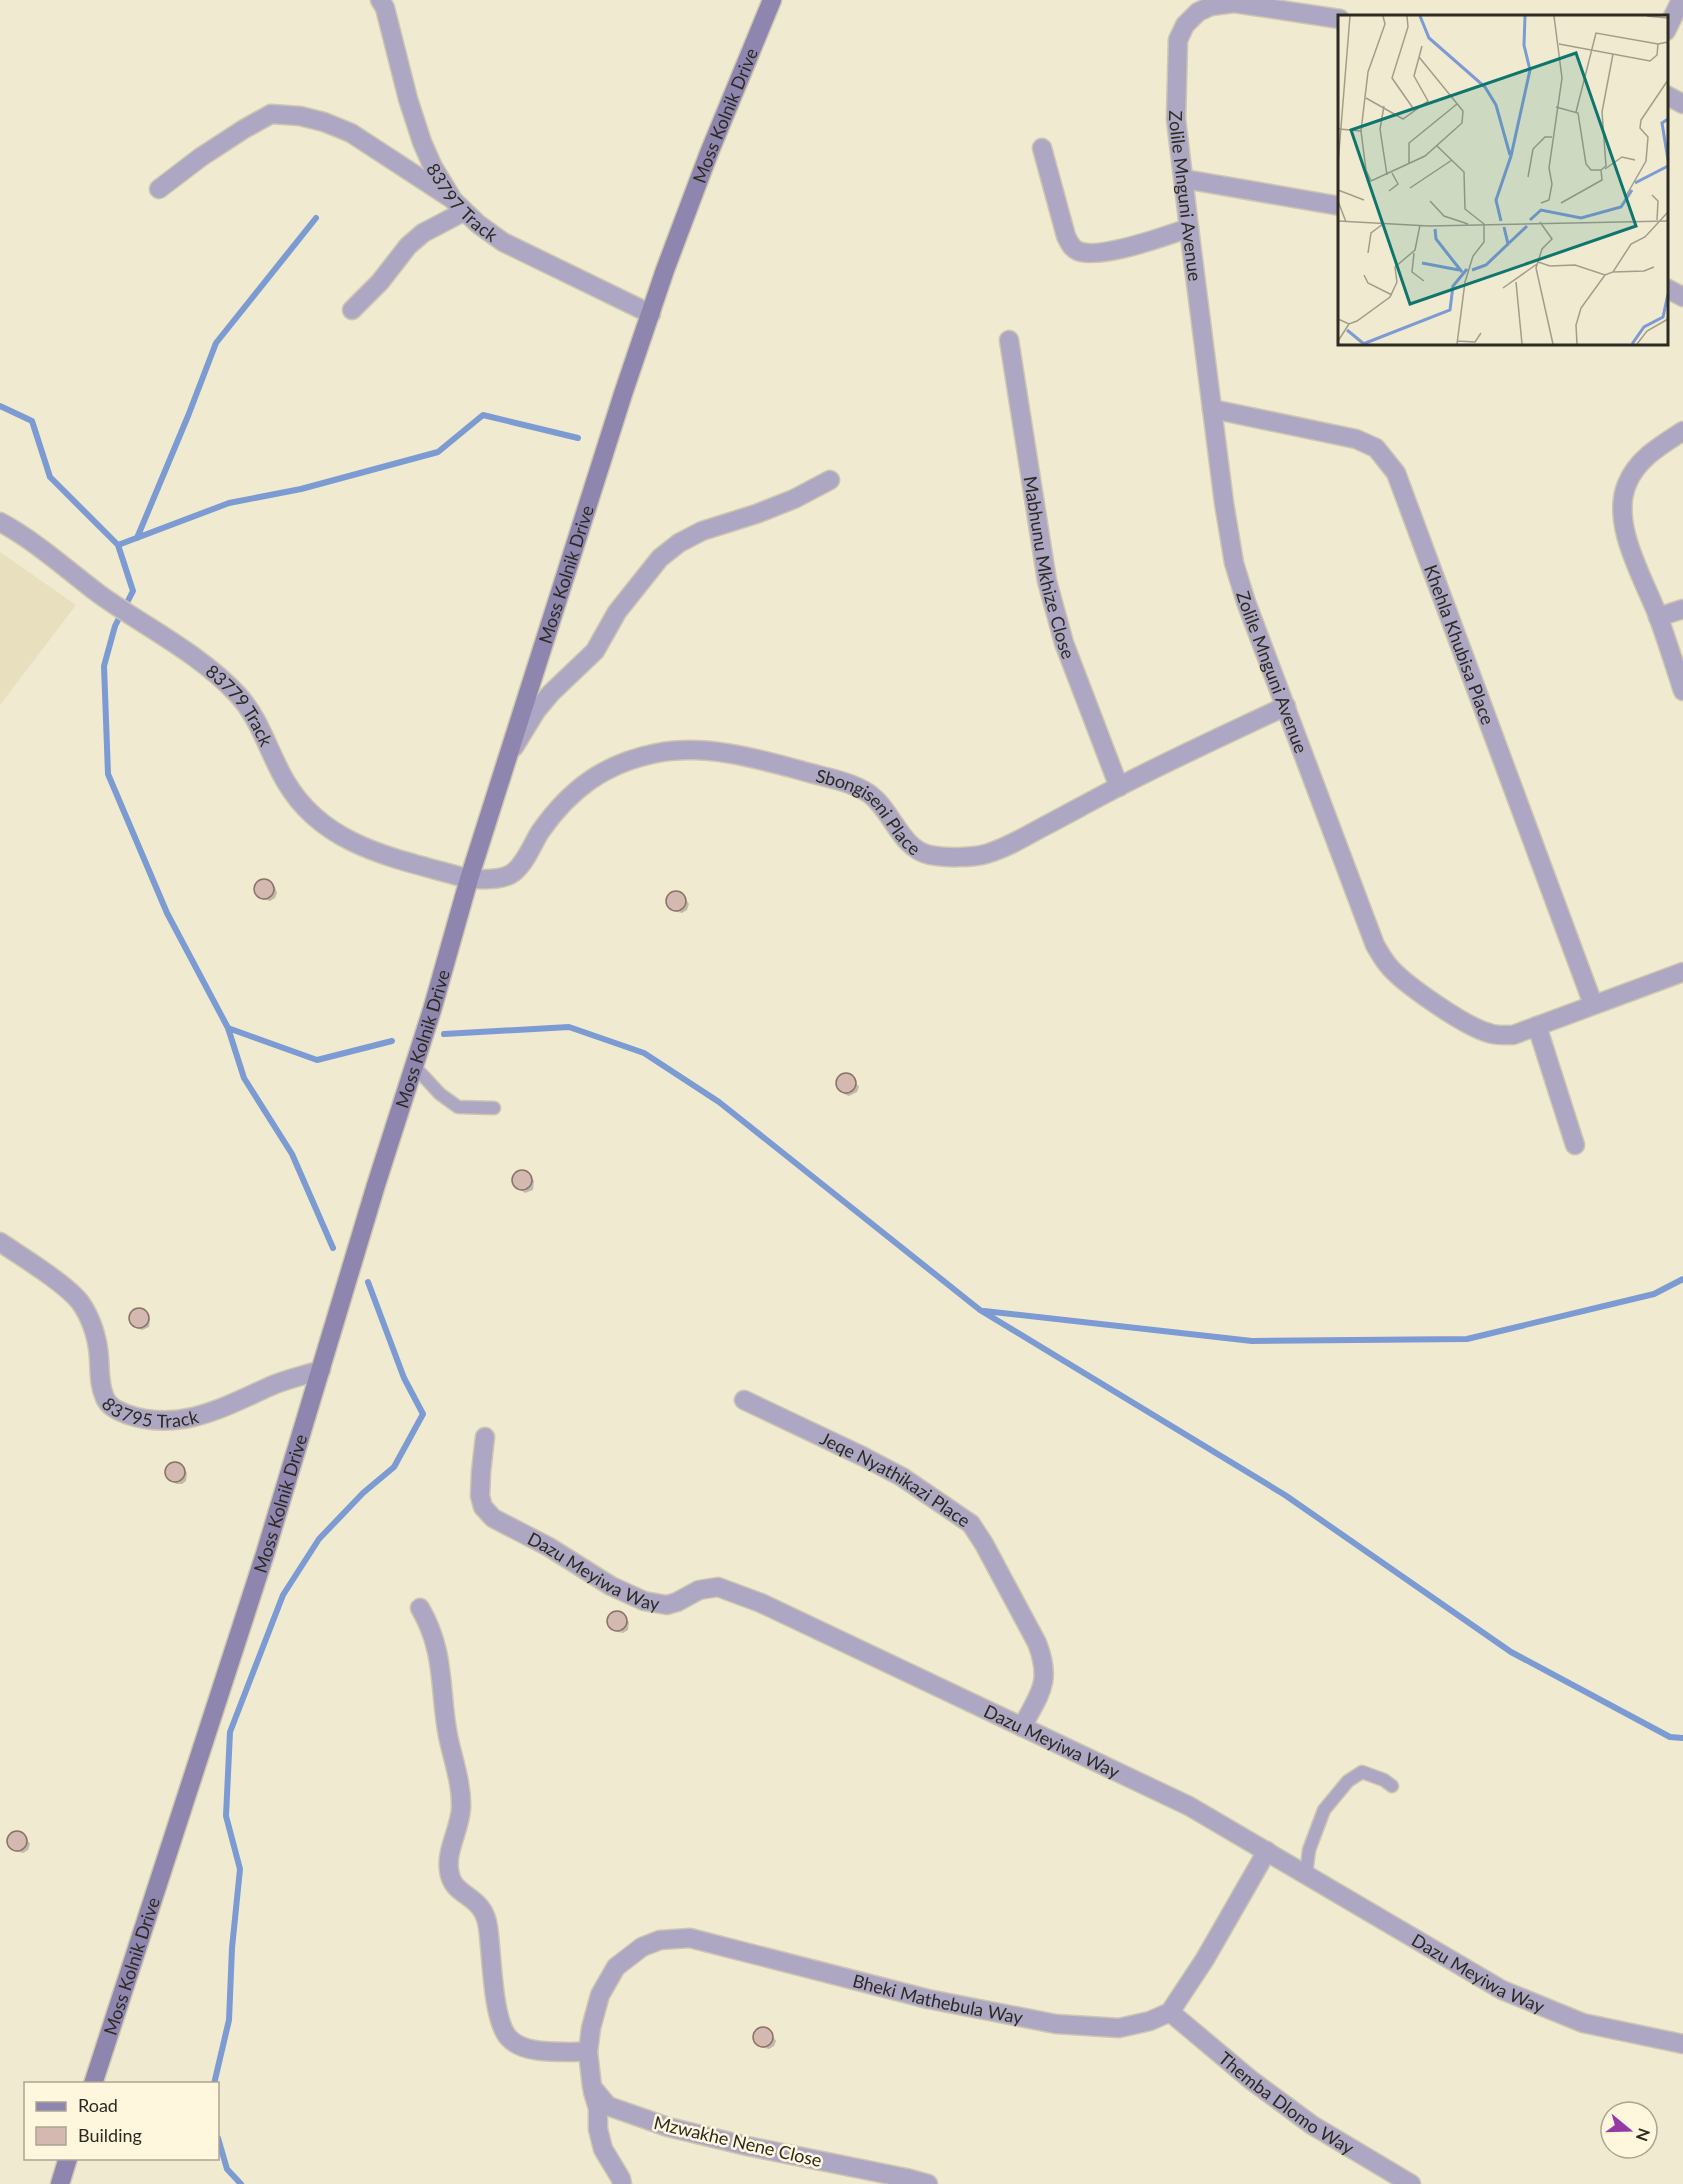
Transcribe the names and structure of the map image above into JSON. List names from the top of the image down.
{
  "streets": {
    "main road": ["Moss Kolnik Drive"],
    "street": [
      "Zolile Mnguni Avenue",
      "83797 Track",
      "Mabhunu Mkhize Close",
      "Khehla Khubisa Place",
      "83779 Track",
      "Sbongiseni Place",
      "83795 Track",
      "Jeqe Nyathikazi Place",
      "Dazu Meyiwa Way",
      "Bheki Mathebula Way",
      "Themba Dlomo Way",
      "Mzwakhe Nene Close"
    ]
  },
  "crossings": [
    ["Moss Kolnik Drive", "83797 Track"],
    ["Moss Kolnik Drive", "83779 Track"],
    ["Moss Kolnik Drive", "Sbongiseni Place"],
    ["Moss Kolnik Drive", "83795 Track"],
    ["Zolile Mnguni Avenue", "Khehla Khubisa Place"],
    ["Zolile Mnguni Avenue", "Sbongiseni Place"],
    ["Mabhunu Mkhize Close", "Sbongiseni Place"],
    ["83779 Track", "Sbongiseni Place"],
    ["Jeqe Nyathikazi Place", "Dazu Meyiwa Way"],
    ["Bheki Mathebula Way", "Themba Dlomo Way"]
  ],
  "legend": ["Road", "Building"],
  "north": "right"
}
